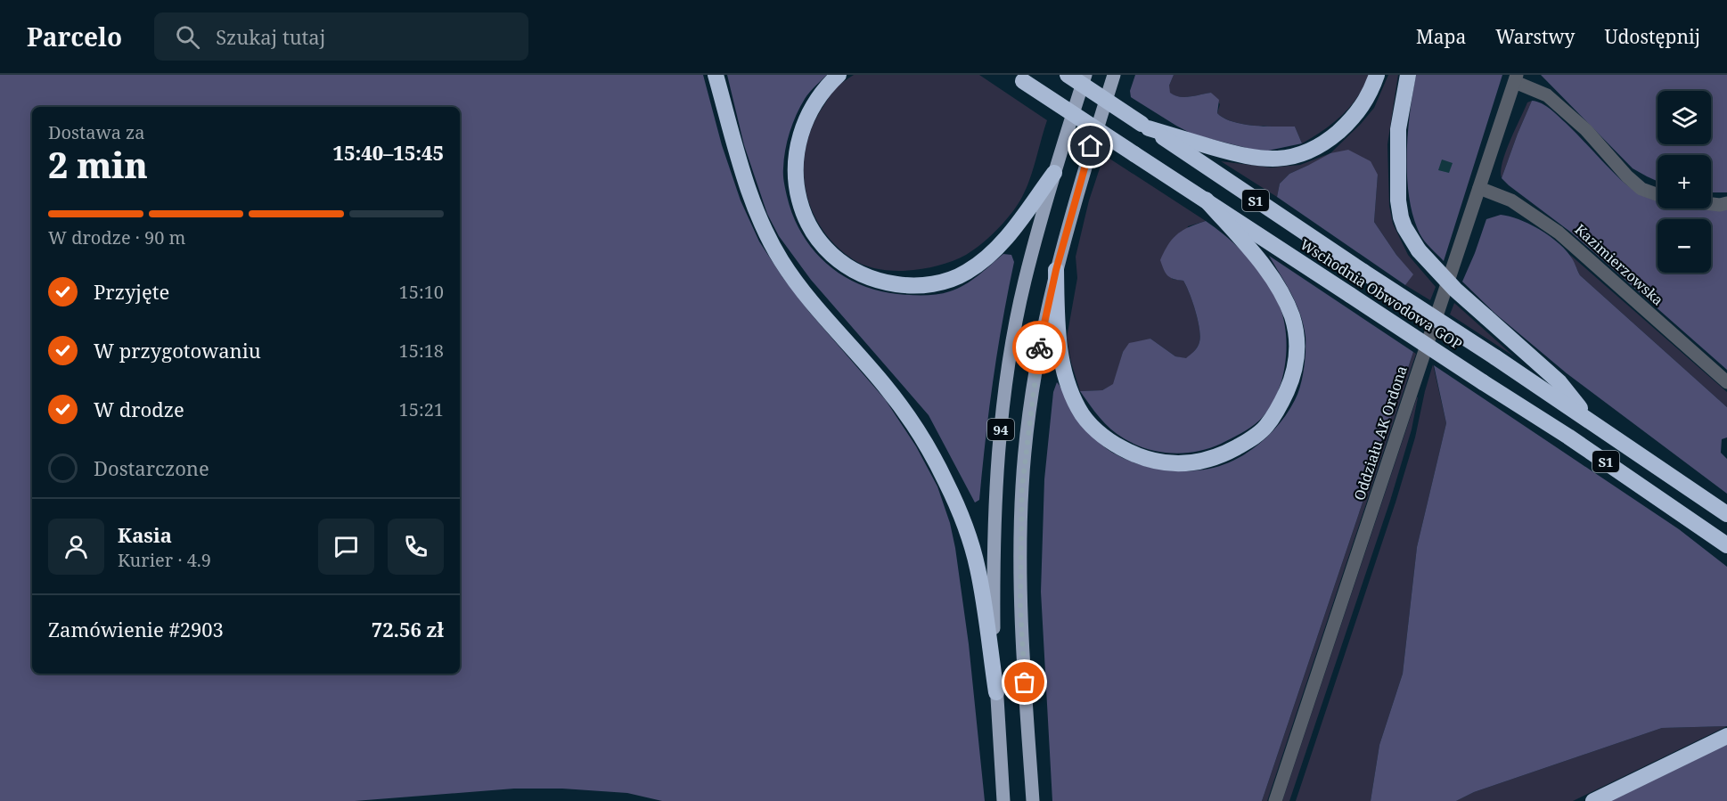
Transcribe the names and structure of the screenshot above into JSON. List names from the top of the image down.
{
  "streets": {
    "highway": ["S1", "Wschodnia Obwodowa GOP"],
    "main road": ["94"],
    "street": ["Kazimierzowska", "Oddziału AK Ordona"]
  },
  "crossings": [
    ["Kazimierzowska", "Oddziału AK Ordona"]
  ],
  "page": {
    "header": "Parcelo",
    "search": "Szukaj tutaj",
    "nav": ["Mapa", "Warstwy", "Udostępnij"],
    "map_buttons": ["+", "−"],
    "heading": ["2 min", "Dostawa za", "15:40–15:45"],
    "panel": [
      "Kasia",
      "Kurier · 4.9",
      "Zamówienie #2903",
      "72.56 zł"
    ],
    "bar": "W drodze · 90 m",
    "list": [
      ["Przyjęte", "15:10"],
      ["W przygotowaniu", "15:18"],
      ["W drodze", "15:21"],
      "Dostarczone"
    ]
  }
}
